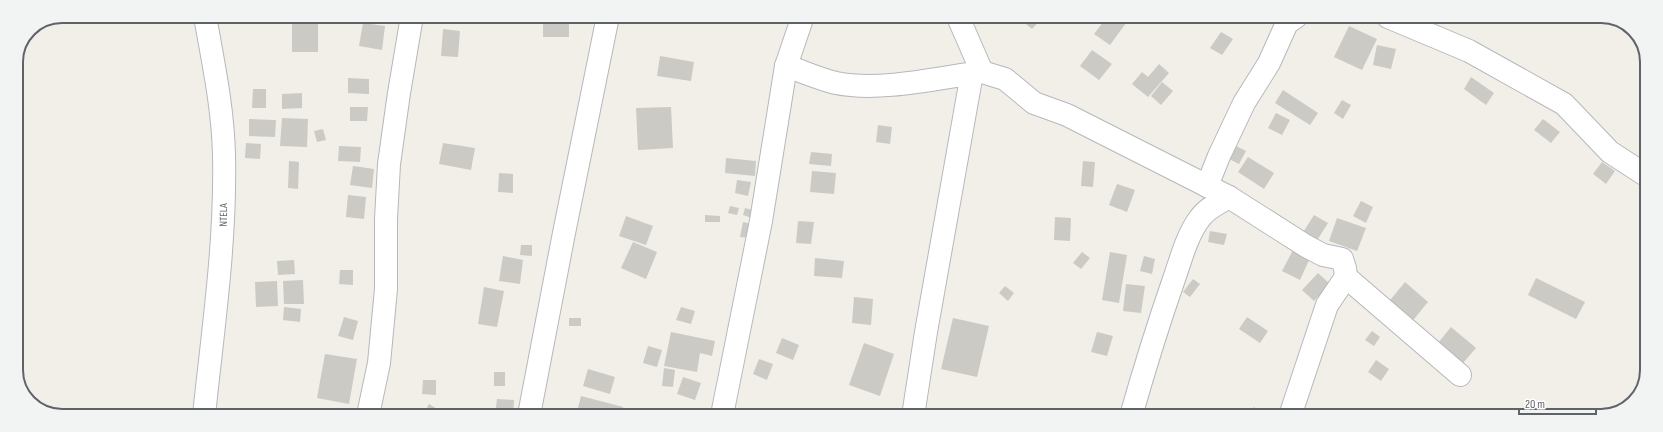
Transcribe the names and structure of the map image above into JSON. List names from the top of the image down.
{
  "streets": {
    "street": ["NTELA"]
  },
  "scale_bar": "20 m"
}
